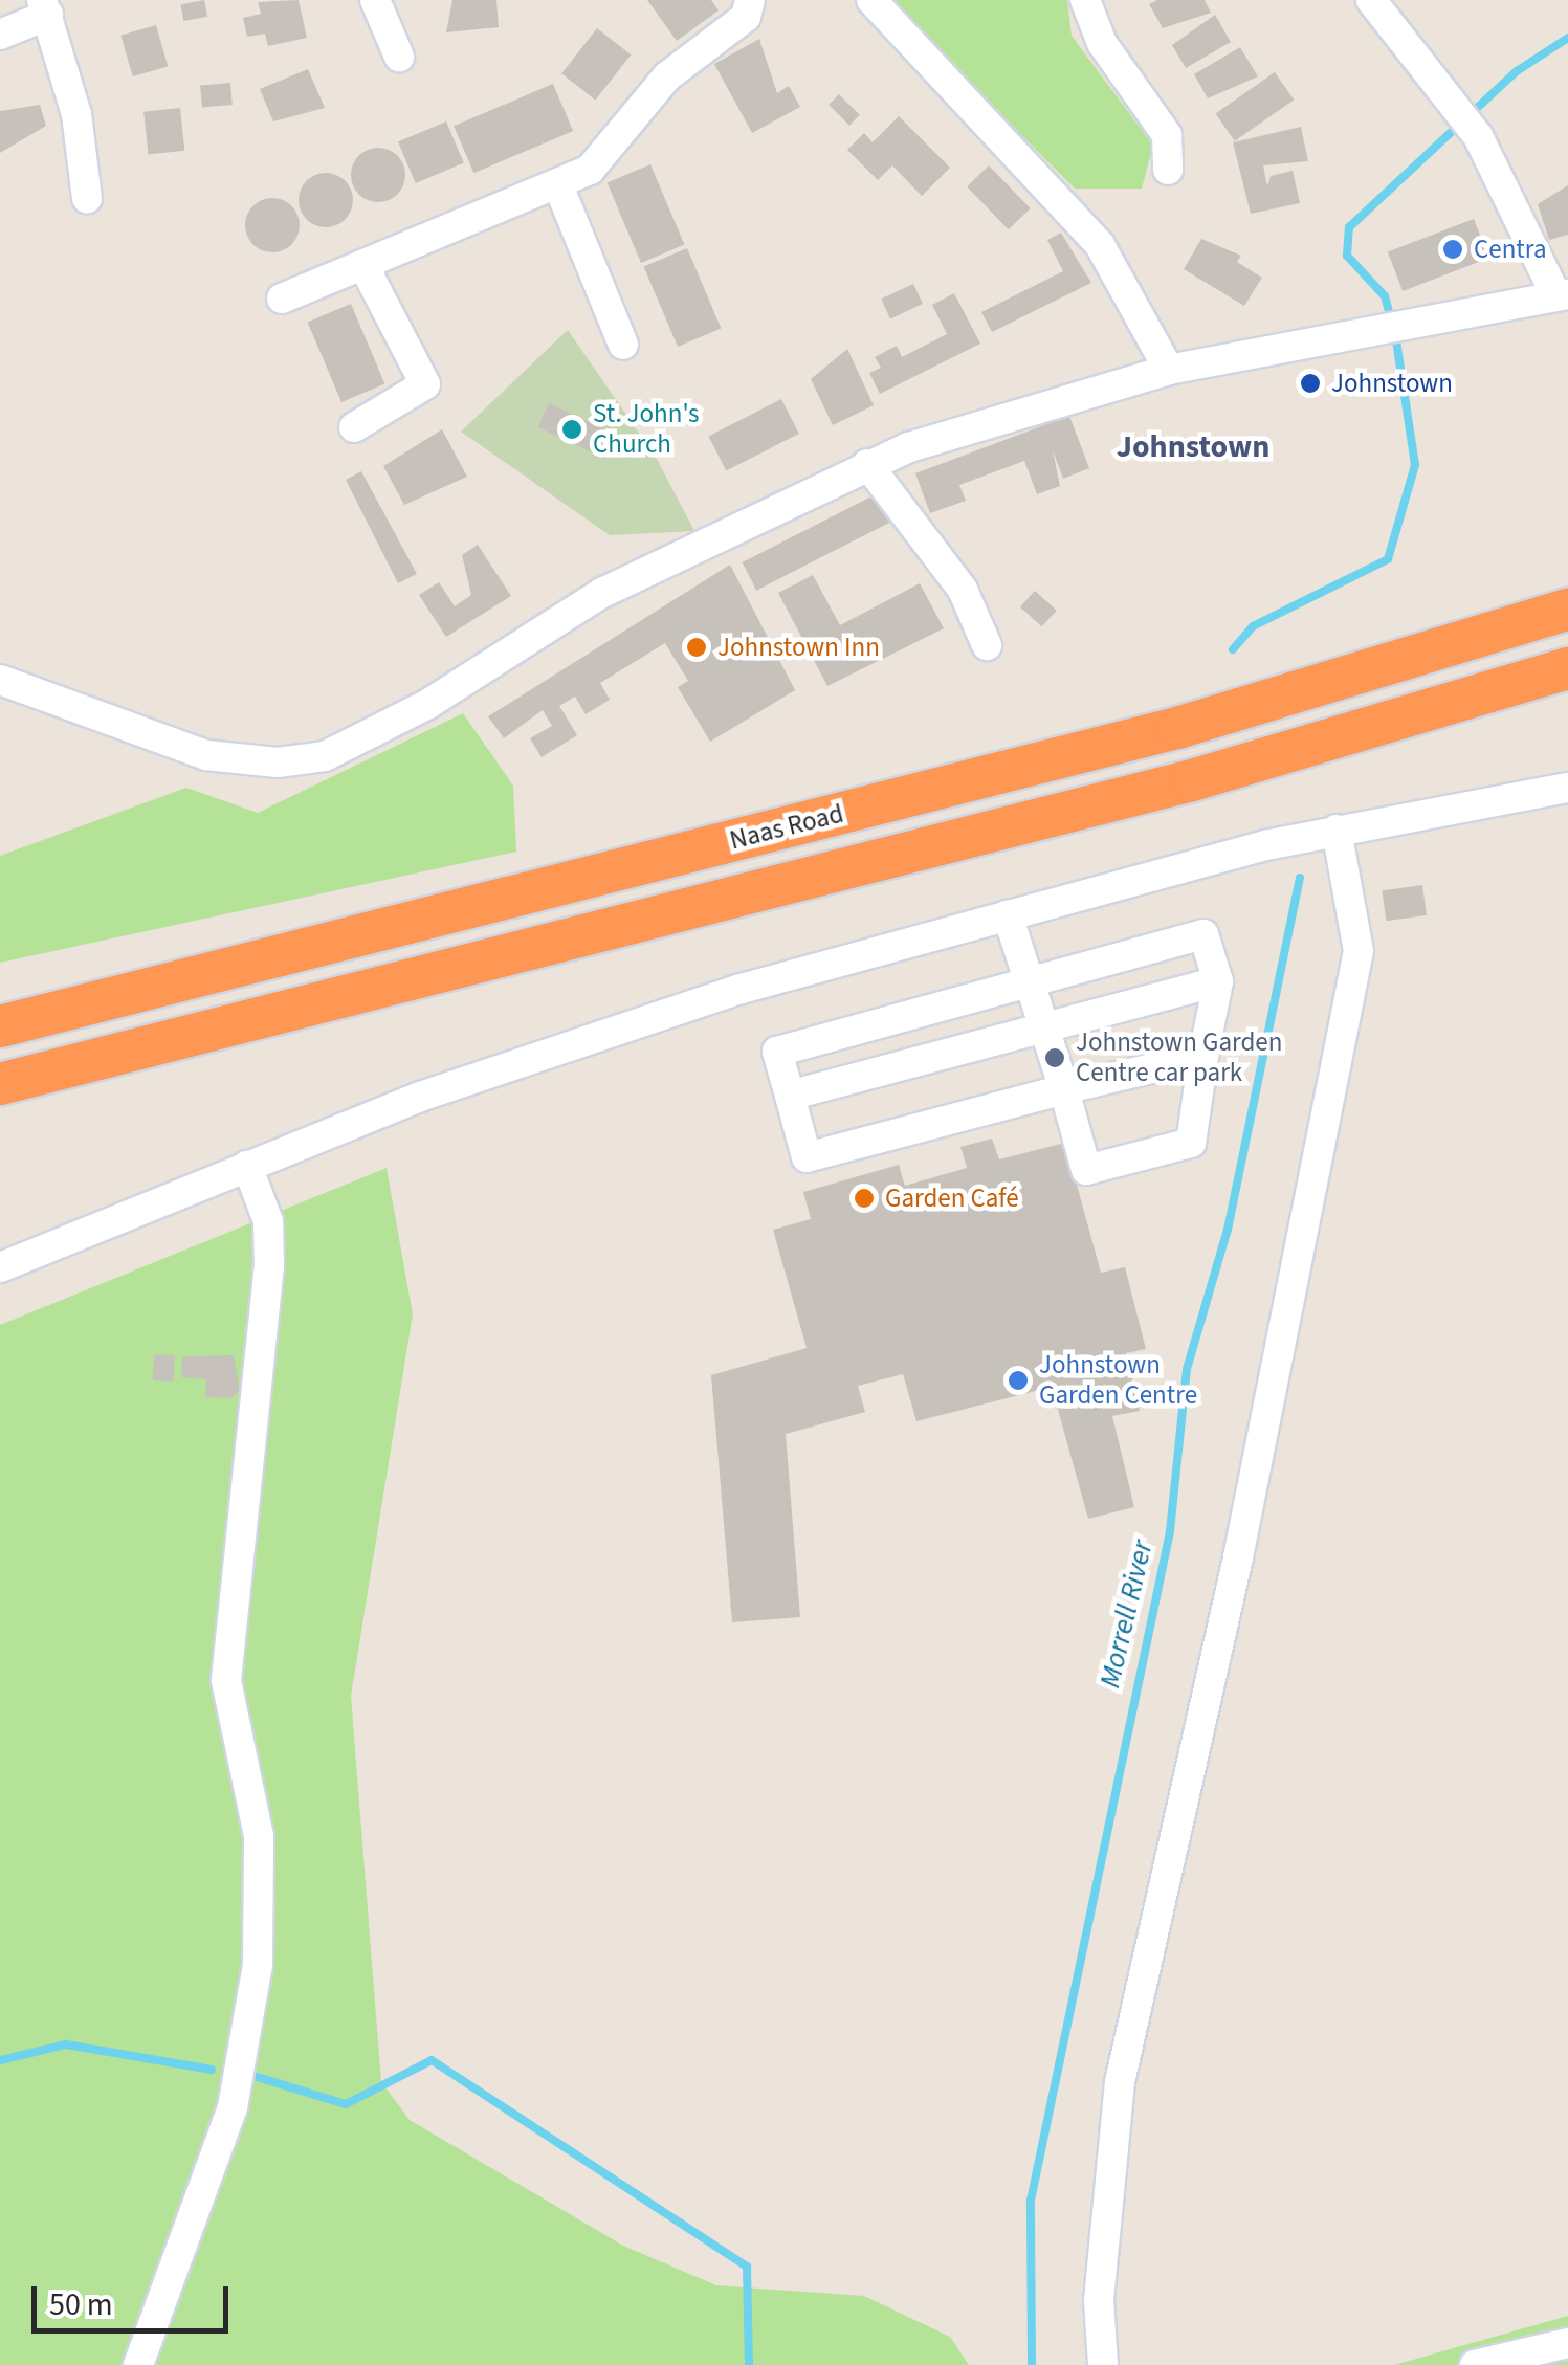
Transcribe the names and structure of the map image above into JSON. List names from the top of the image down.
{
  "streets": {
    "highway": ["Naas Road"]
  },
  "districts": ["Johnstown"],
  "water": ["Morrell River"],
  "places": [
    "Centra",
    "Johnstown",
    "St. John's Church",
    "Johnstown Inn",
    "Johnstown Garden Centre car park",
    "Garden Café",
    "Johnstown Garden Centre"
  ],
  "scale_bar": "50 m"
}
